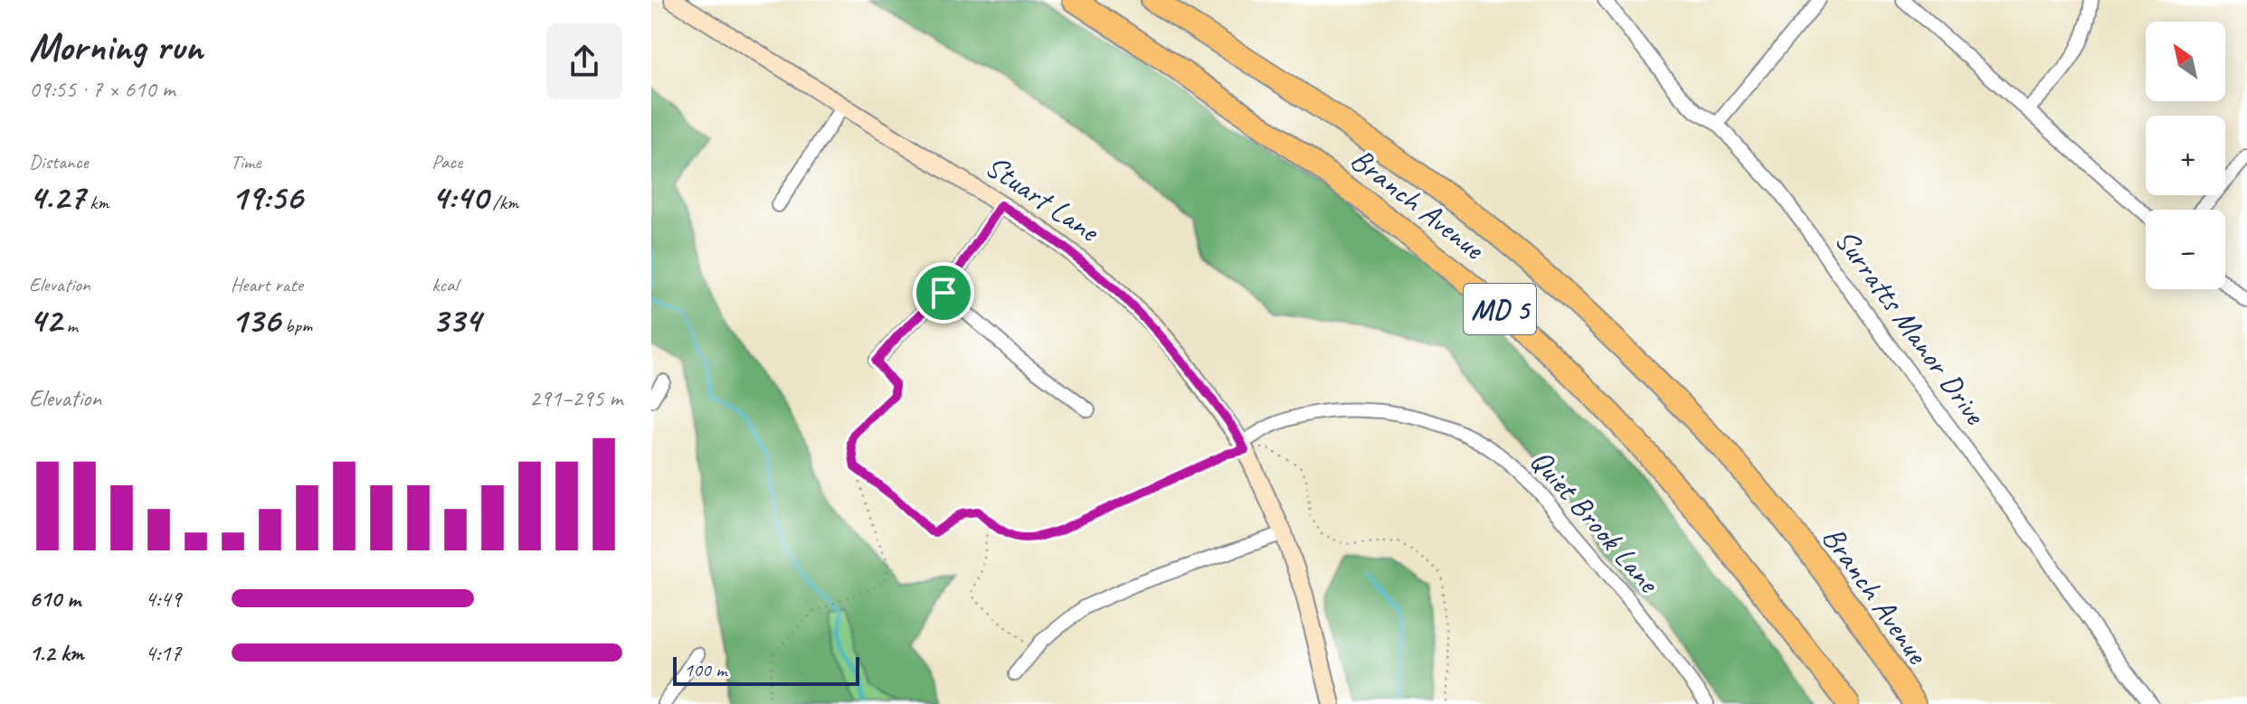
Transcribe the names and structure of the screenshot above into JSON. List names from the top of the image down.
{
  "streets": {
    "highway": ["Branch Avenue", "MD 5"],
    "street": ["Stuart Lane", "Surratts Manor Drive", "Quiet Brook Lane"]
  },
  "crossings": [
    ["Stuart Lane", "Quiet Brook Lane"]
  ],
  "scale_bar": "100 m",
  "north": "top left",
  "page": {
    "heading": ["Morning run", "09:55 · 7 × 610 m"],
    "map_buttons": ["+", "−"],
    "stats": [
      ["Distance", "4.27 km"],
      ["Time", "19:56"],
      ["Pace", "4:40 /km"],
      ["Elevation", "42 m"],
      ["Heart rate", "136 bpm"],
      ["kcal", "334"]
    ],
    "chart": ["Elevation", "291–295 m"],
    "list": [
      {
        "name": "610 m",
        "note": "4:49"
      },
      {
        "name": "1.2 km",
        "note": "4:17"
      }
    ],
    "scale": "100 m"
  }
}
